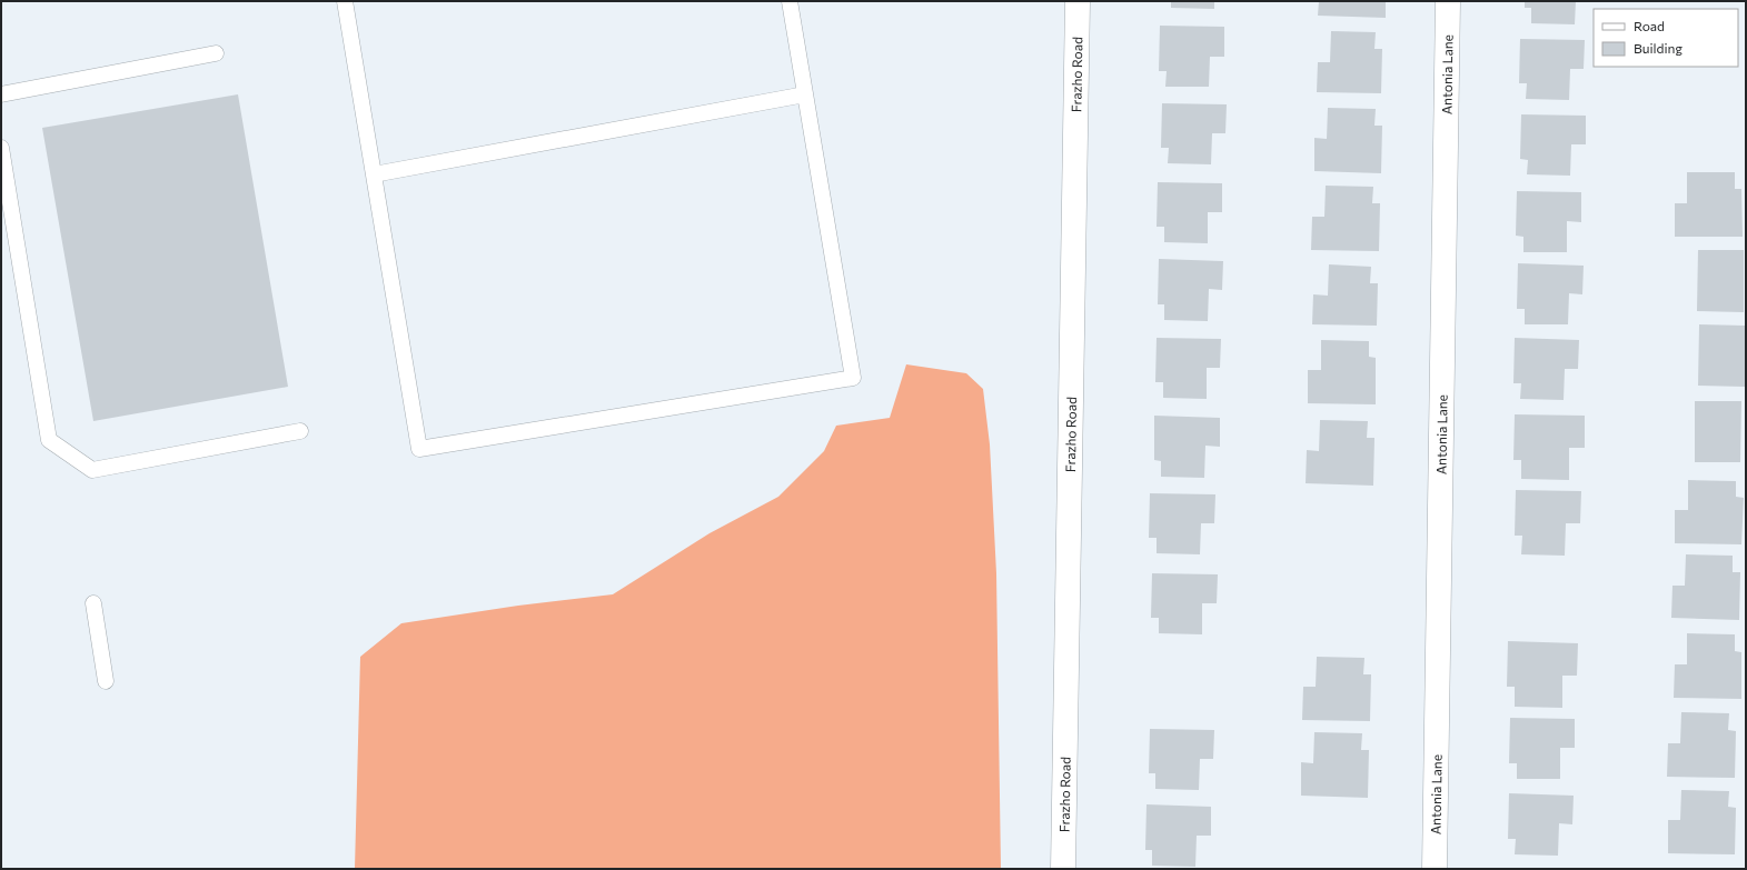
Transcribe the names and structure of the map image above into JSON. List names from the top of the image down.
{
  "streets": {
    "street": ["Frazho Road", "Antonia Lane"]
  },
  "legend": ["Road", "Building"]
}
